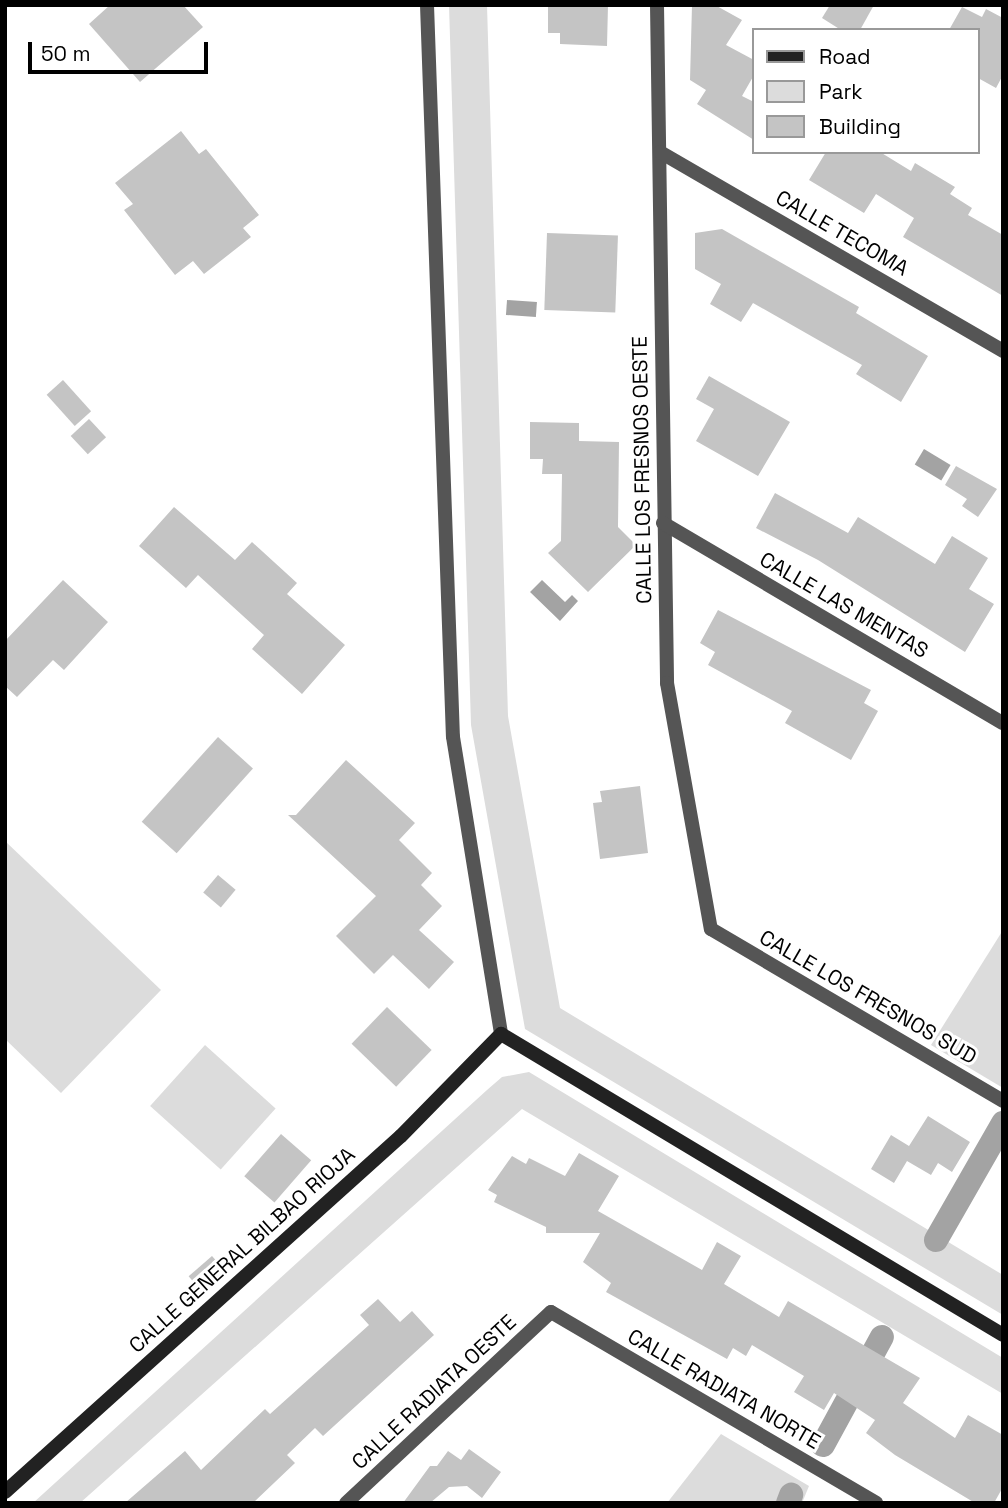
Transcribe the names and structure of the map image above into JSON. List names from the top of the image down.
{
  "streets": {
    "street": [
      "CALLE TECOMA",
      "CALLE LOS FRESNOS OESTE",
      "CALLE LAS MENTAS",
      "CALLE LOS FRESNOS SUD",
      "CALLE GENERAL BILBAO RIOJA",
      "CALLE RADIATA NORTE",
      "CALLE RADIATA OESTE"
    ]
  },
  "crossings": [
    ["CALLE TECOMA", "CALLE LOS FRESNOS OESTE"],
    ["CALLE LOS FRESNOS OESTE", "CALLE LAS MENTAS"],
    ["CALLE LOS FRESNOS OESTE", "CALLE LOS FRESNOS SUD"],
    ["CALLE RADIATA NORTE", "CALLE RADIATA OESTE"]
  ],
  "legend": ["Road", "Park", "Building"],
  "scale_bar": "50 m"
}
